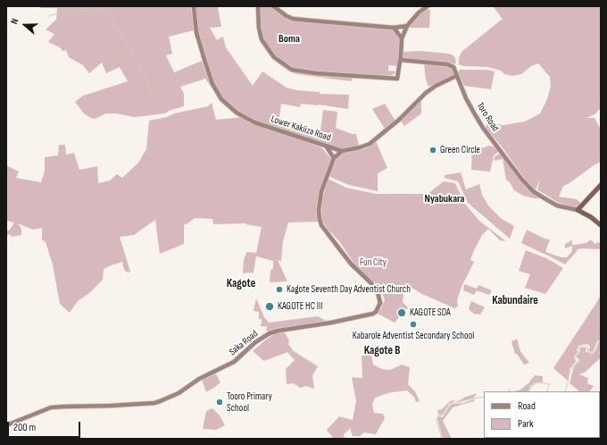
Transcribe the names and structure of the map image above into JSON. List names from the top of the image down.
{
  "streets": {
    "main road": ["Toro Road", "Lower Kakiiza Road", "Saka Road"]
  },
  "crossings": [
    ["Toro Road", "Lower Kakiiza Road"],
    ["Lower Kakiiza Road", "Saka Road"]
  ],
  "districts": [
    "Boma",
    "Nyabukara",
    "Kagote",
    "Kabundaire",
    "Kagote B"
  ],
  "parks": ["Fun City"],
  "places": [
    "Green Circle",
    "Kagote Seventh Day Adventist Church",
    "KAGOTE HC III",
    "KAGOTE SDA",
    "Kabarole Adventist Secondary School",
    "Tooro Primary School"
  ],
  "legend": ["Road", "Park"],
  "scale_bar": "200 m",
  "north": "left"
}
